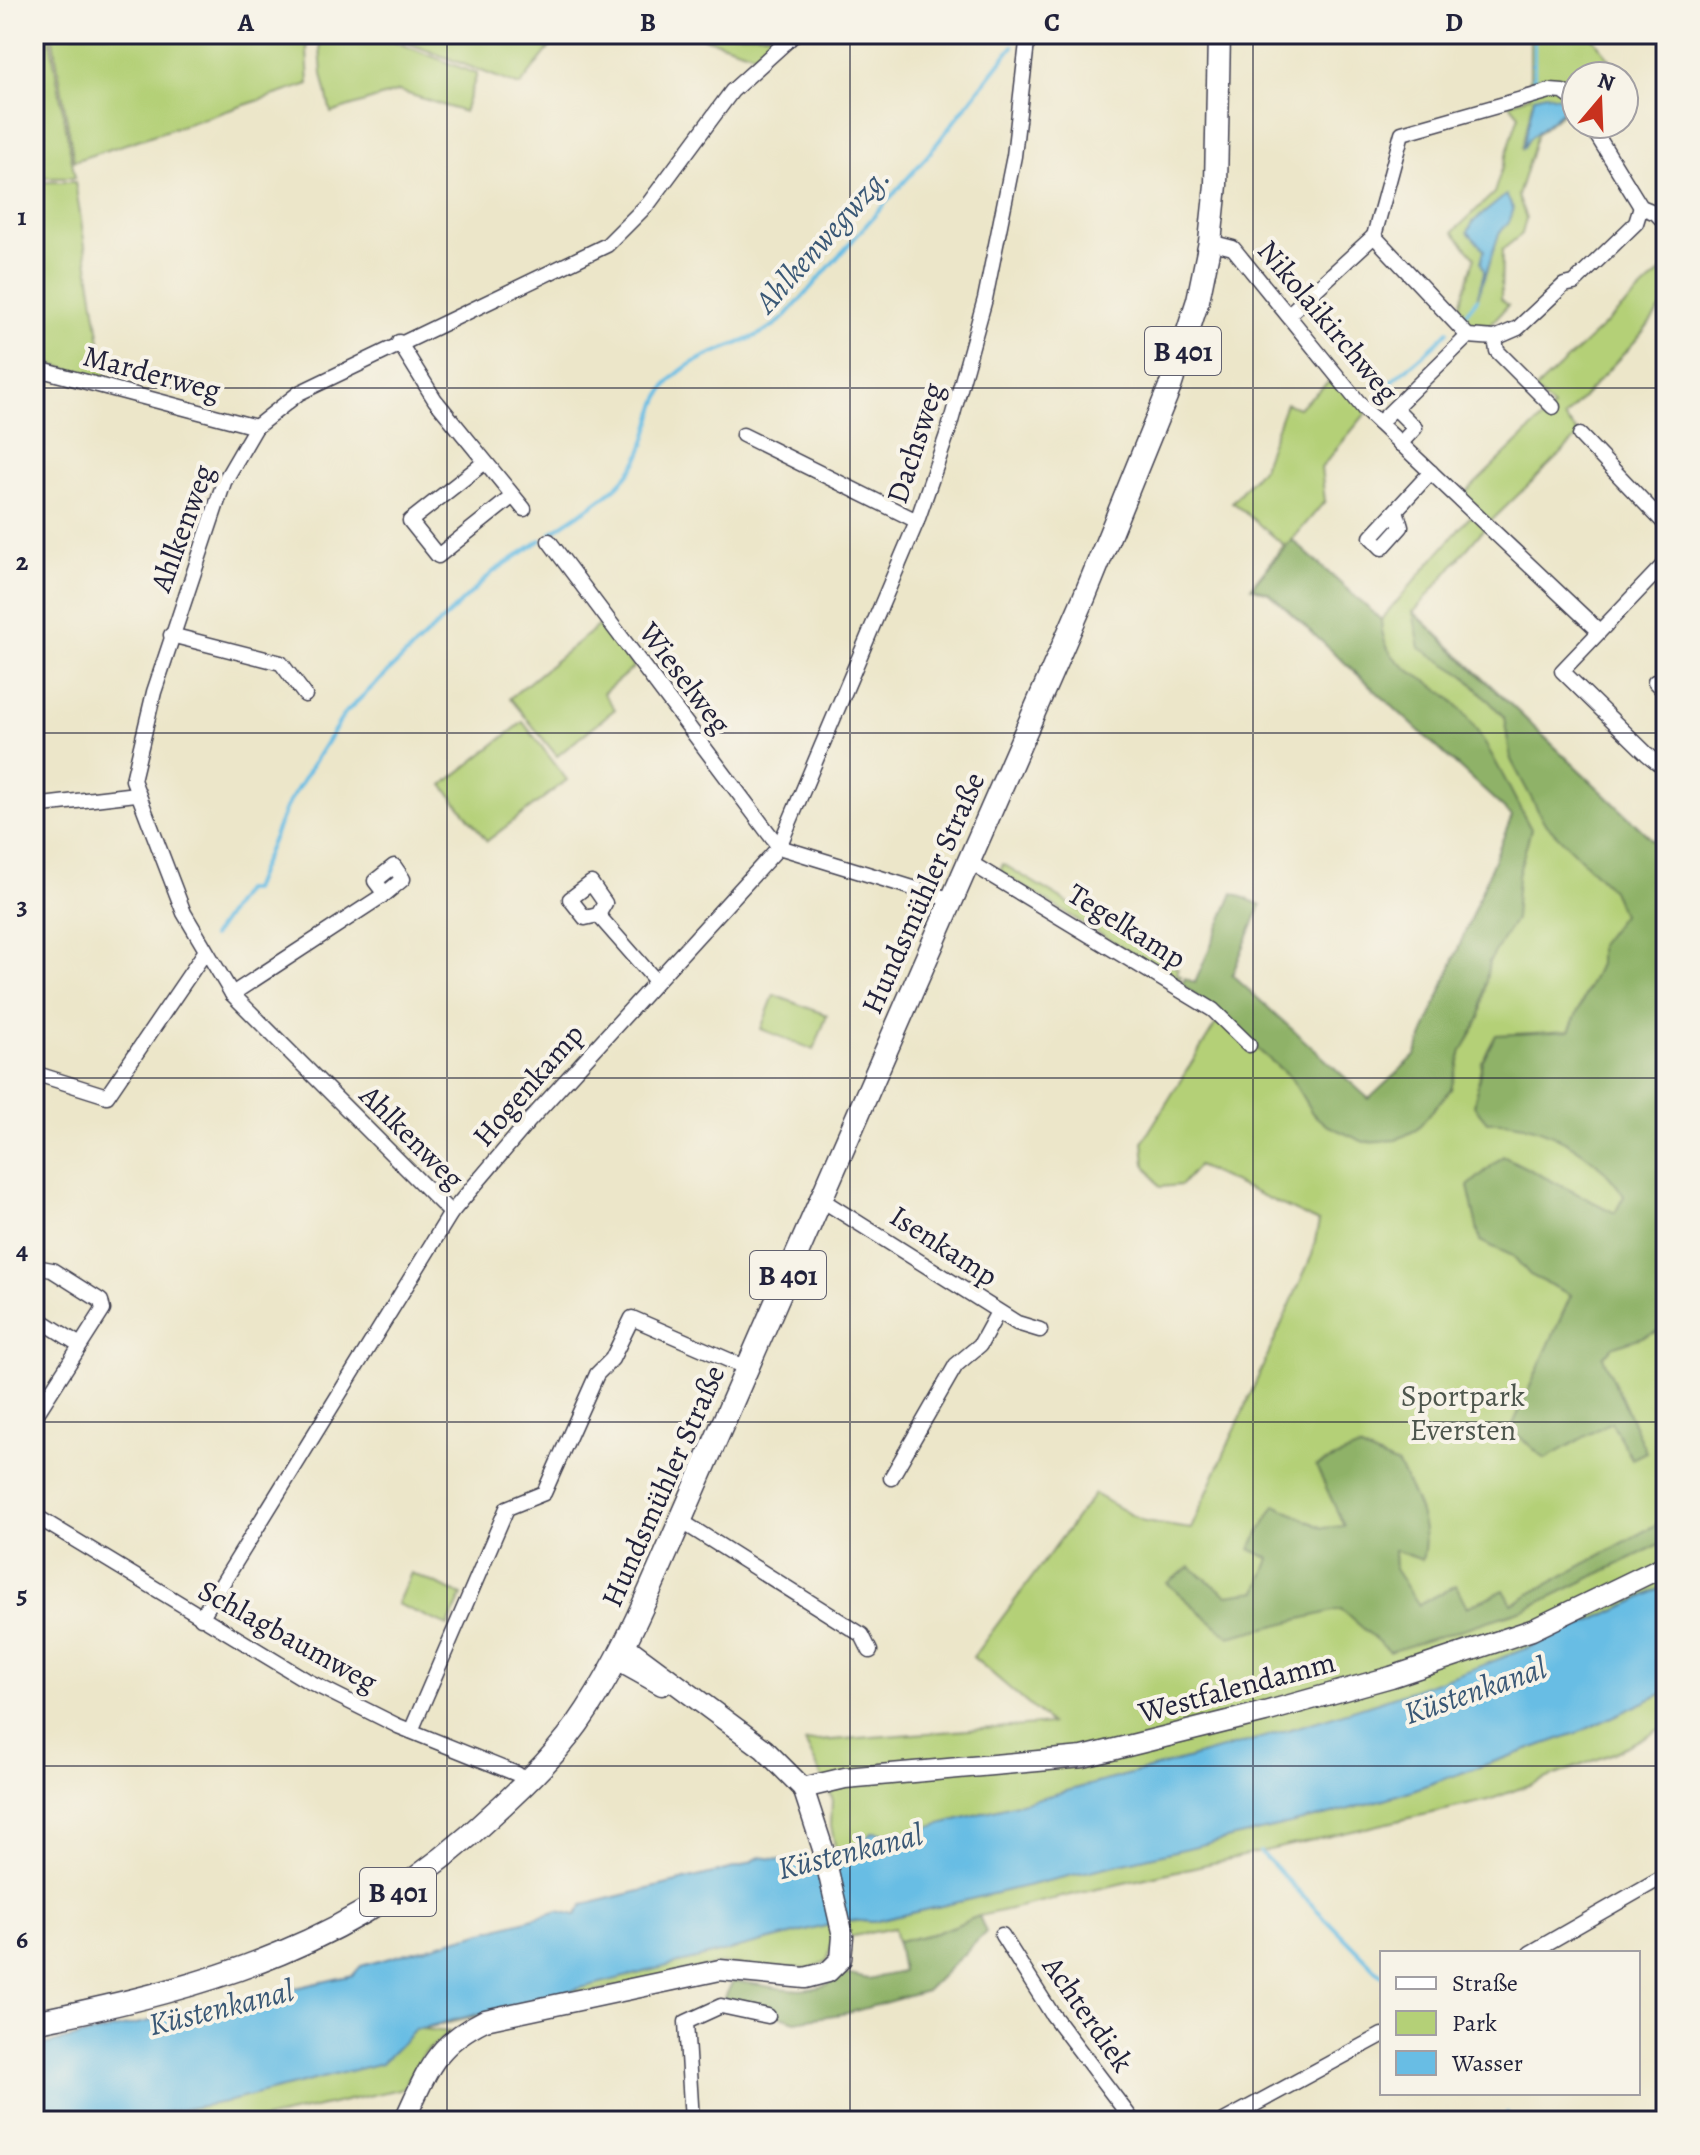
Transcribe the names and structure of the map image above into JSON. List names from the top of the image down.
{
  "streets": {
    "main road": ["B 401", "Hundsmühler Straße"],
    "street": [
      "Nikolaikirchweg",
      "Marderweg",
      "Dachsweg",
      "Ahlkenweg",
      "Wieselweg",
      "Tegelkamp",
      "Hogenkamp",
      "Isenkamp",
      "Schlagbaumweg",
      "Westfalendamm",
      "Achterdiek"
    ]
  },
  "crossings": [
    ["Nikolaikirchweg", "Hundsmühler Straße"],
    ["B 401", "Hundsmühler Straße"],
    ["B 401", "Schlagbaumweg"],
    ["Marderweg", "Ahlkenweg"],
    ["Dachsweg", "Wieselweg"],
    ["Dachsweg", "Hogenkamp"],
    ["Ahlkenweg", "Hogenkamp"],
    ["Wieselweg", "Hogenkamp"],
    ["Hundsmühler Straße", "Tegelkamp"],
    ["Hundsmühler Straße", "Isenkamp"],
    ["Hundsmühler Straße", "Westfalendamm"],
    ["Hogenkamp", "Schlagbaumweg"]
  ],
  "water": ["Ahlkenwegwzg.", "Küstenkanal"],
  "parks": ["Sportpark Eversten"],
  "legend": ["Straße", "Park", "Wasser"],
  "north": "top",
  "grid": {
    "columns": [
      "A",
      "B",
      "C",
      "D"
    ],
    "rows": [
      "1",
      "2",
      "3",
      "4",
      "5",
      "6"
    ]
  }
}
